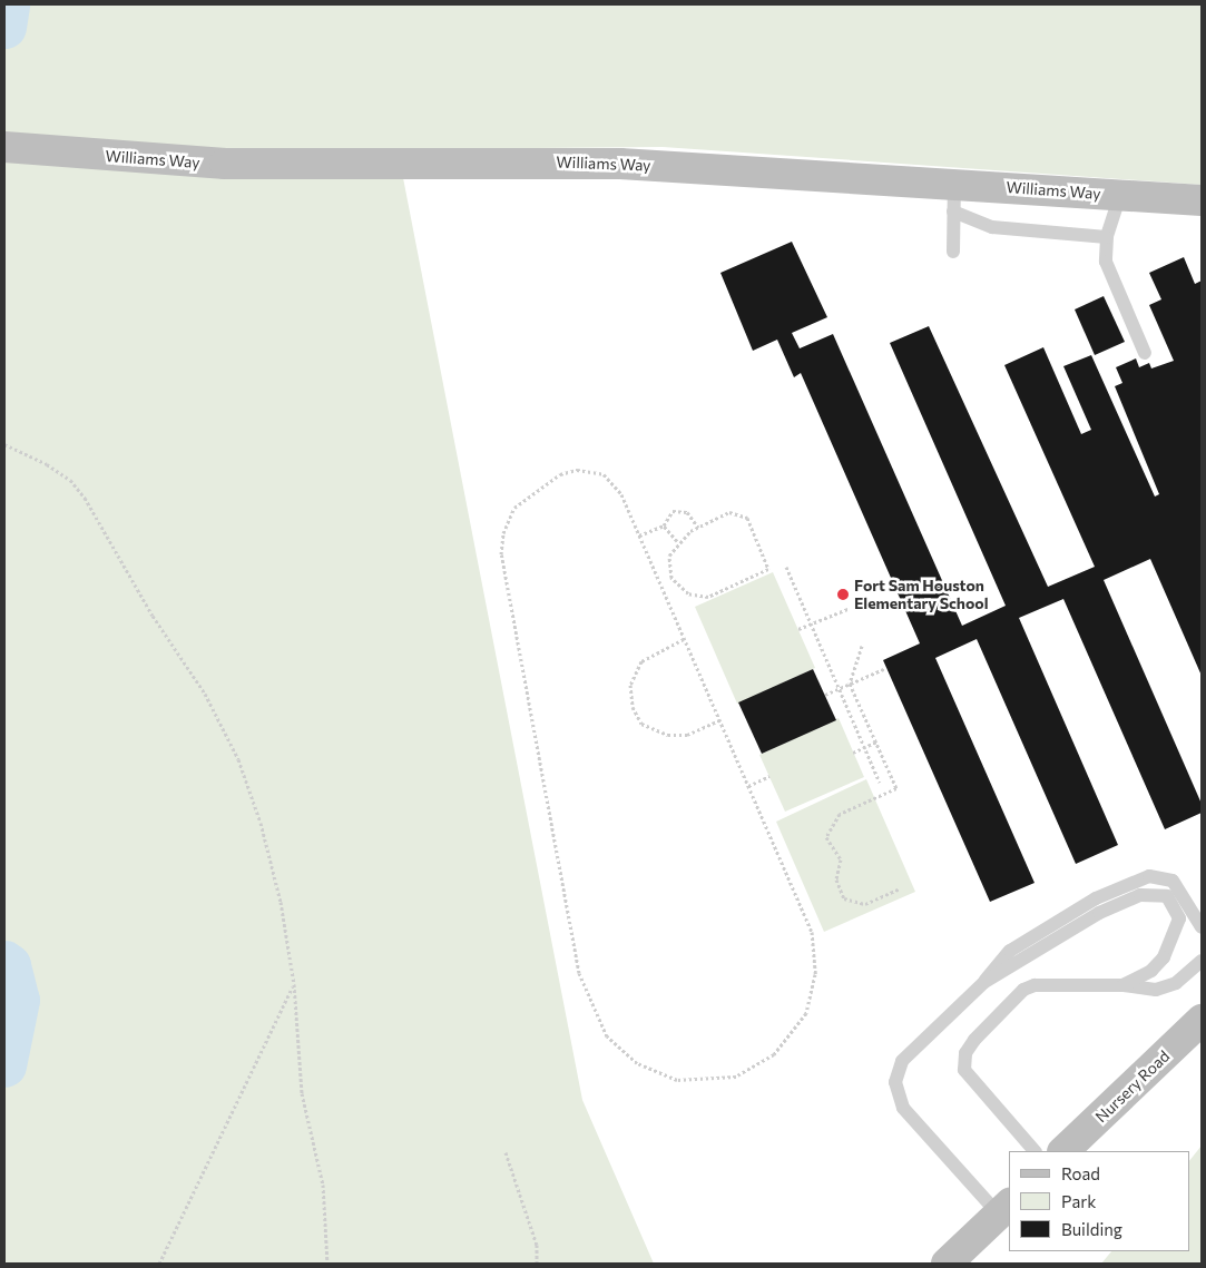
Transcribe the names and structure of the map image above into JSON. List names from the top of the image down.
{
  "streets": {
    "street": ["Williams Way", "Nursery Road"]
  },
  "places": ["Fort Sam Houston Elementary School"],
  "legend": ["Road", "Park", "Building"]
}
